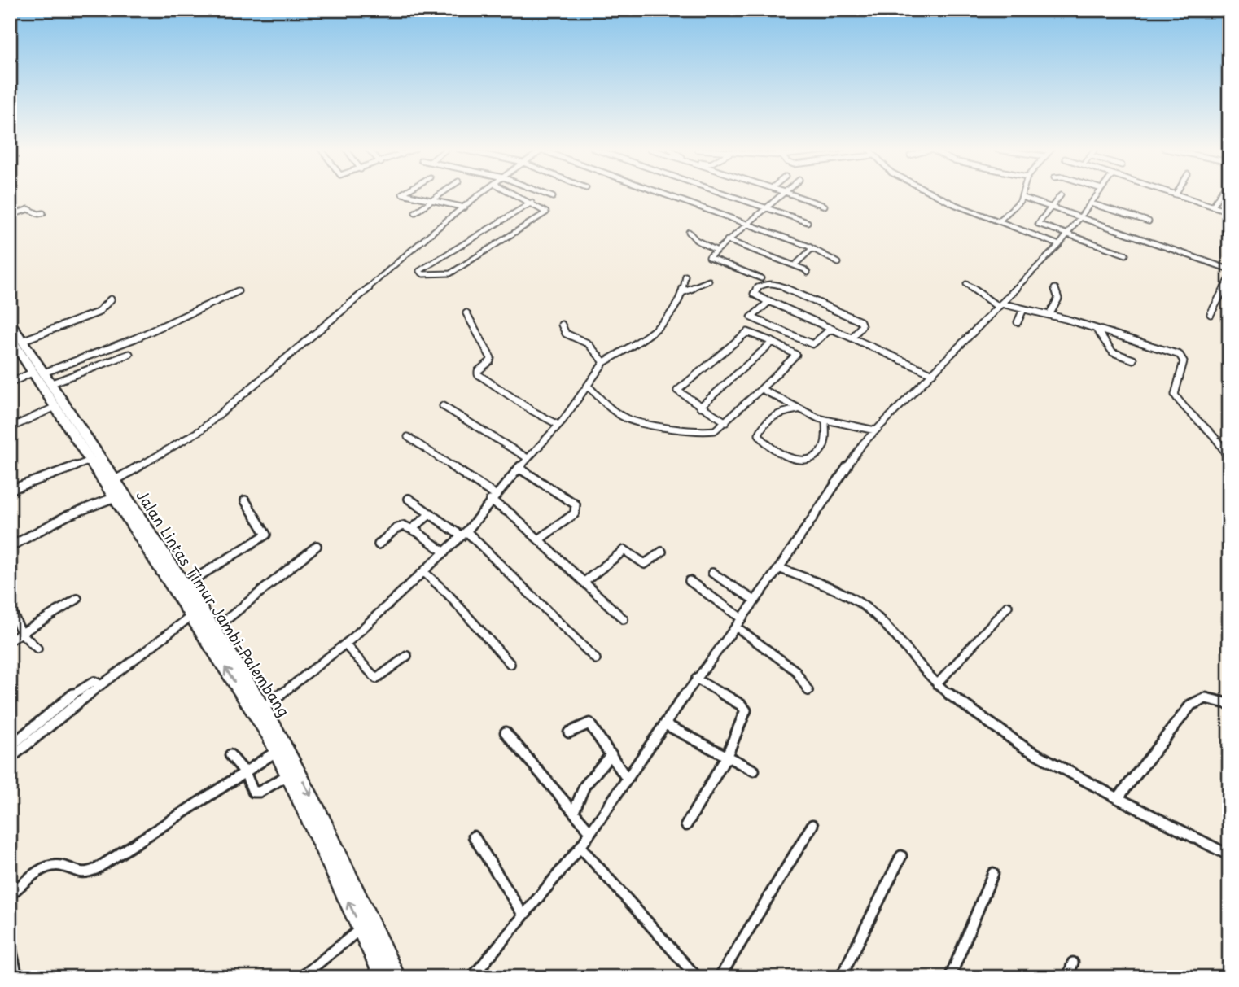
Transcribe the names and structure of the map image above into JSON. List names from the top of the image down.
{
  "streets": {
    "highway": ["Jalan Lintas Timur Jambi-Palembang"]
  }
}
